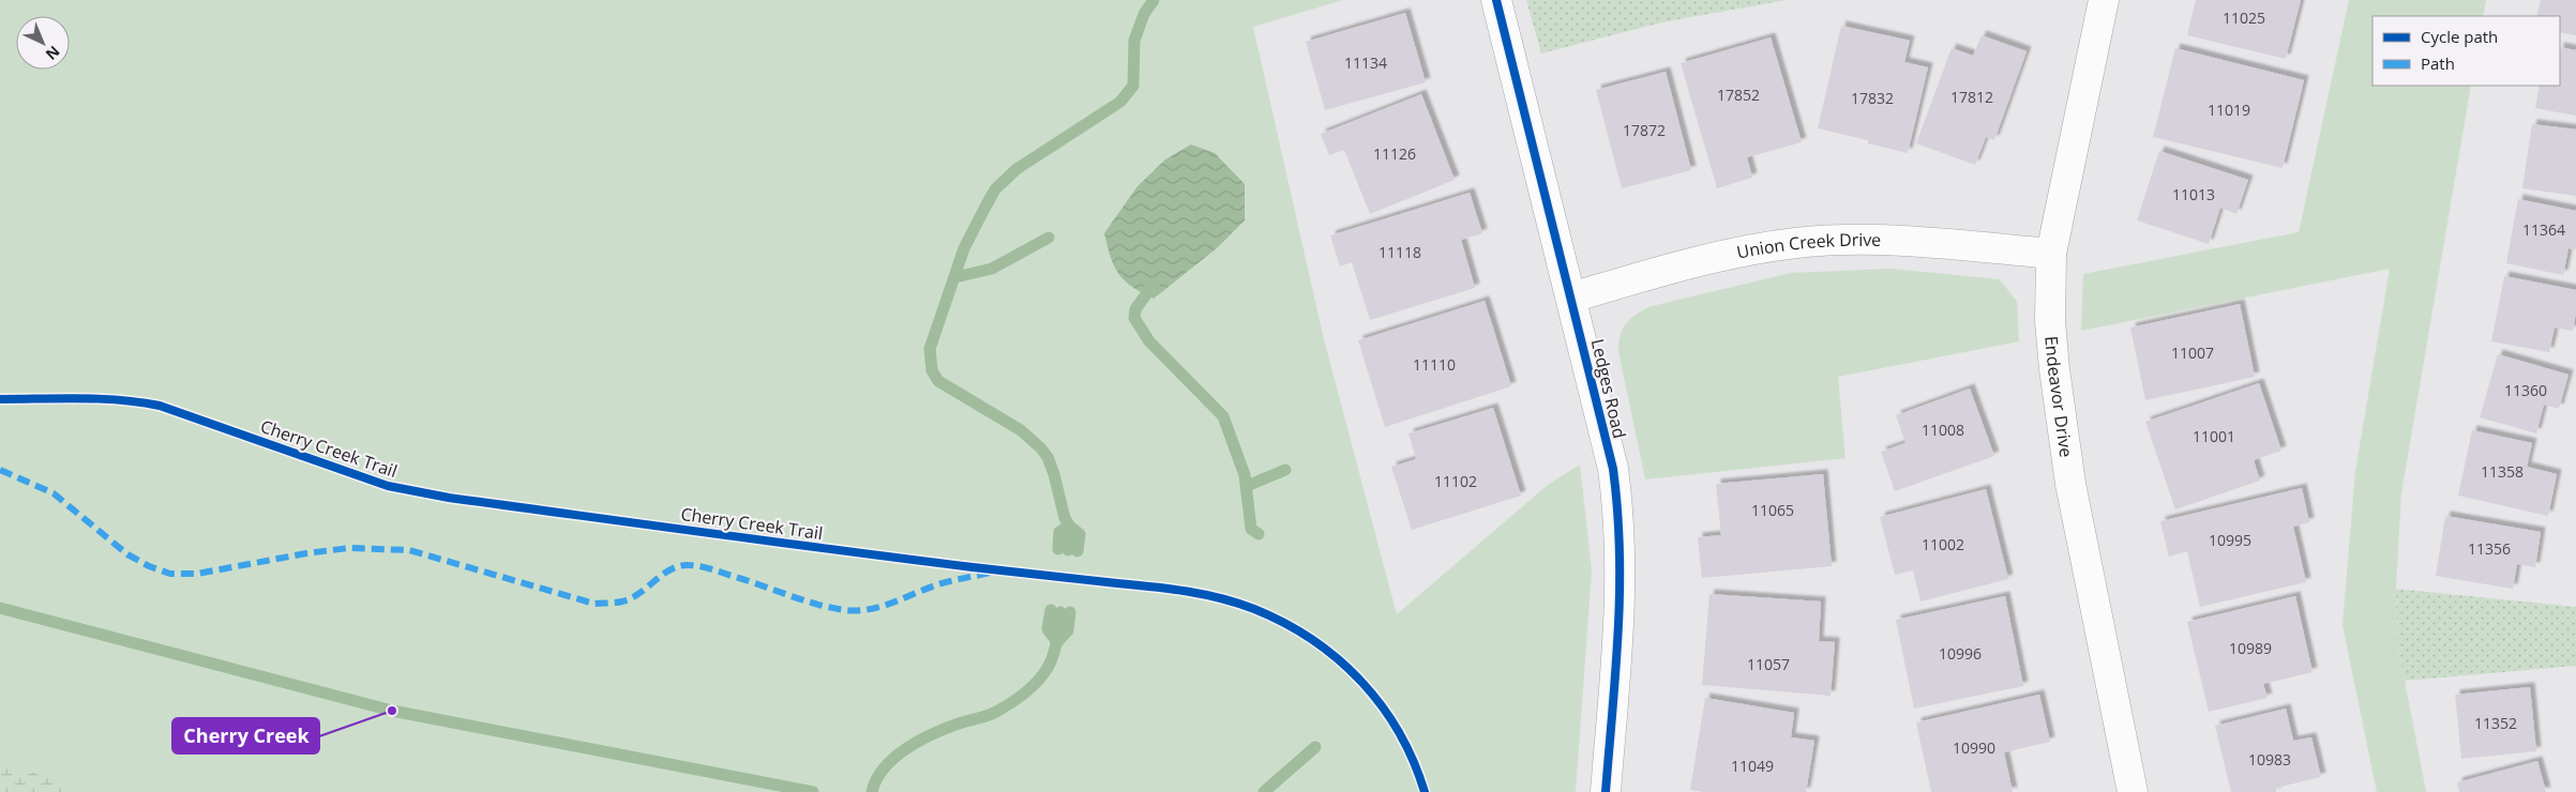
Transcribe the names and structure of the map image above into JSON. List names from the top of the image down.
{
  "streets": {
    "street": ["Union Creek Drive", "Ledges Road", "Endeavor Drive"],
    "cycle path": ["Cherry Creek Trail"]
  },
  "crossings": [
    ["Union Creek Drive", "Ledges Road"],
    ["Union Creek Drive", "Endeavor Drive"]
  ],
  "places": ["Cherry Creek"],
  "house_numbers": [
    "11025",
    "11134",
    "17852",
    "17812",
    "17832",
    "11019",
    "17872",
    "11126",
    "11013",
    "11364",
    "11118",
    "11007",
    "11110",
    "11360",
    "11008",
    "11001",
    "11358",
    "11102",
    "11065",
    "10995",
    "11002",
    "11356",
    "10989",
    "10996",
    "11057",
    "11352",
    "10990",
    "10983",
    "11049"
  ],
  "legend": ["Cycle path", "Path"],
  "north": "bottom right"
}
